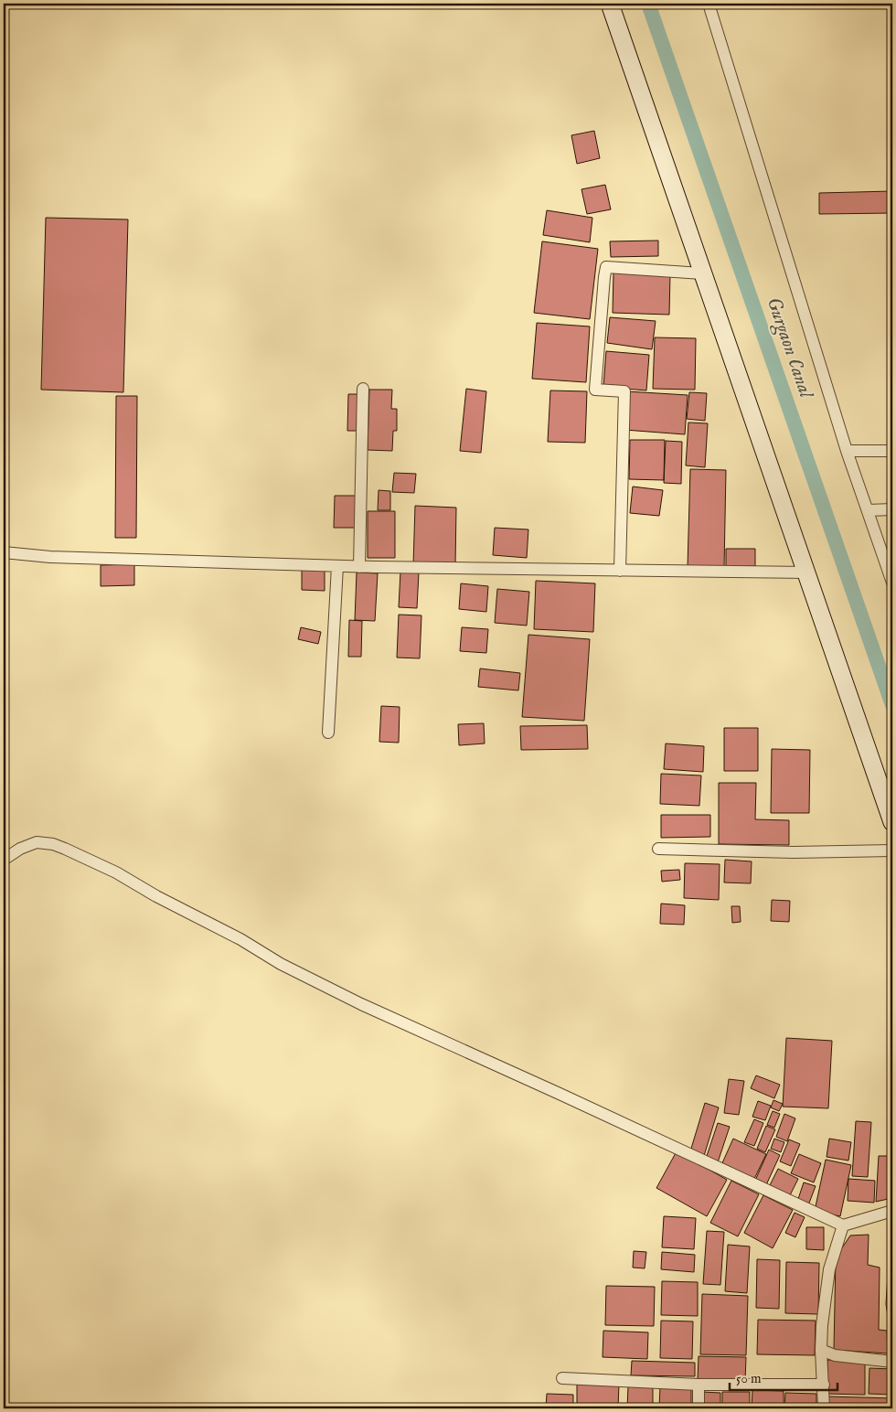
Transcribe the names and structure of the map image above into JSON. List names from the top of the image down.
{
  "water": ["Gurgaon Canal"],
  "scale_bar": "50 m"
}
